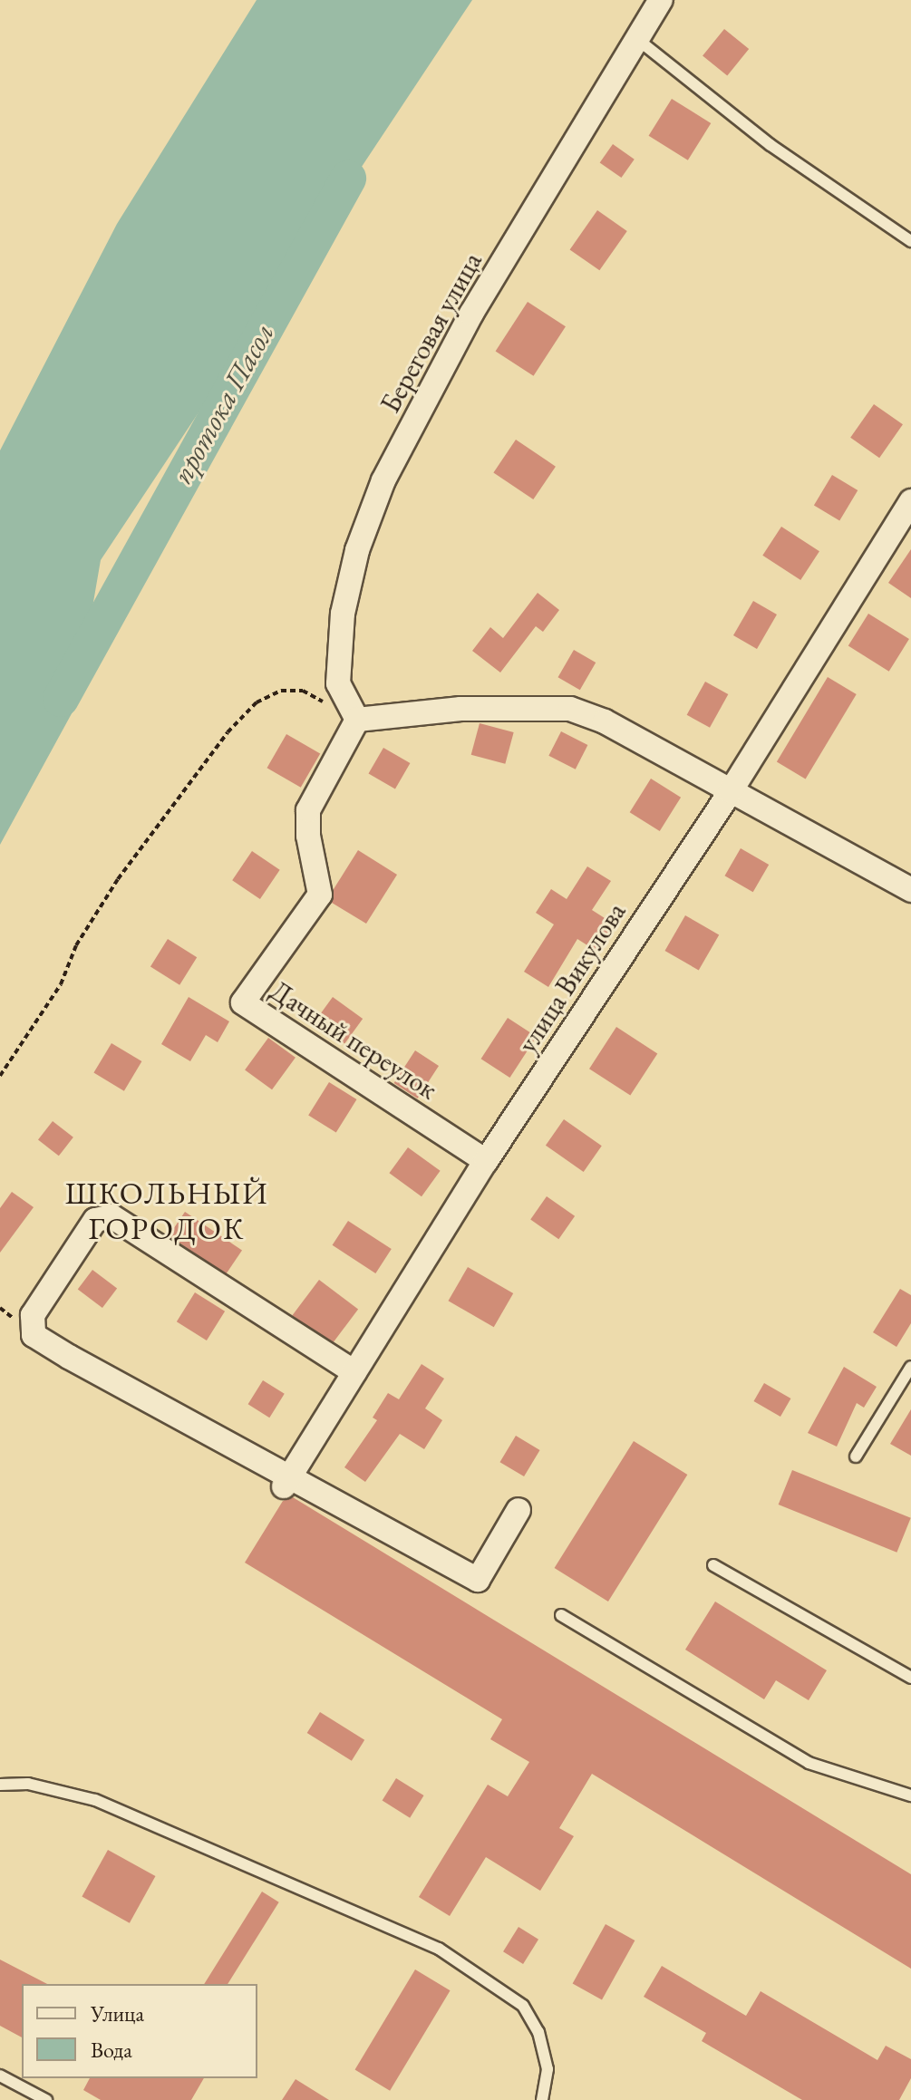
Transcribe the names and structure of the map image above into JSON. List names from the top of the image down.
{
  "streets": {
    "street": ["Береговая улица", "улица Викулова", "Дачный переулок"]
  },
  "crossings": [
    ["Береговая улица", "Дачный переулок"],
    ["улица Викулова", "Дачный переулок"]
  ],
  "districts": ["ШКОЛЬНЫЙ ГОРОДОК"],
  "water": ["протока Пасол"],
  "legend": ["Улица", "Вода"]
}
